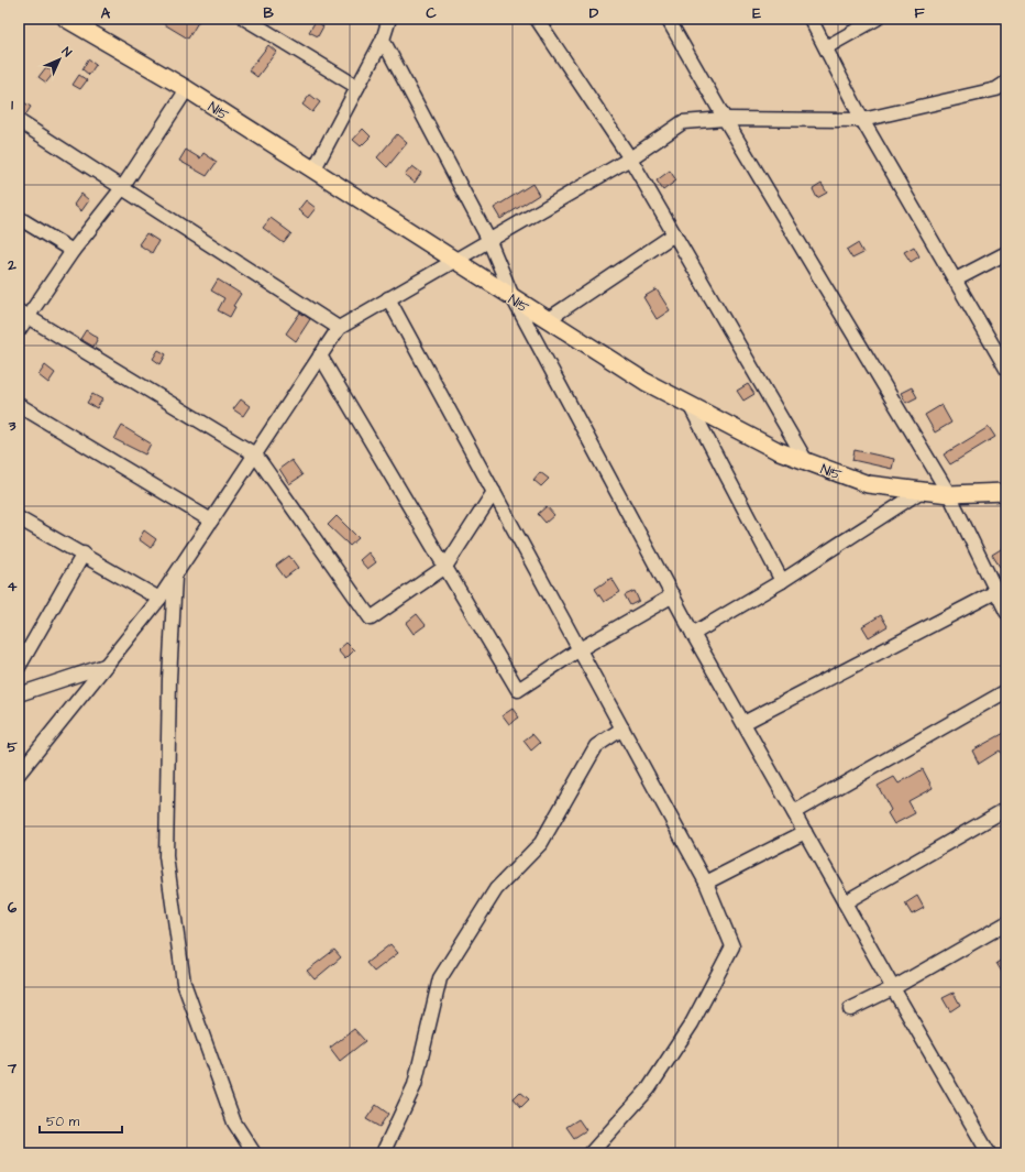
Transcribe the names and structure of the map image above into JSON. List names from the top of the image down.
{
  "streets": {
    "main road": ["N15"]
  },
  "scale_bar": "50 m",
  "north": "top right",
  "grid": {
    "columns": [
      "A",
      "B",
      "C",
      "D",
      "E",
      "F"
    ],
    "rows": [
      "1",
      "2",
      "3",
      "4",
      "5",
      "6",
      "7"
    ]
  }
}
